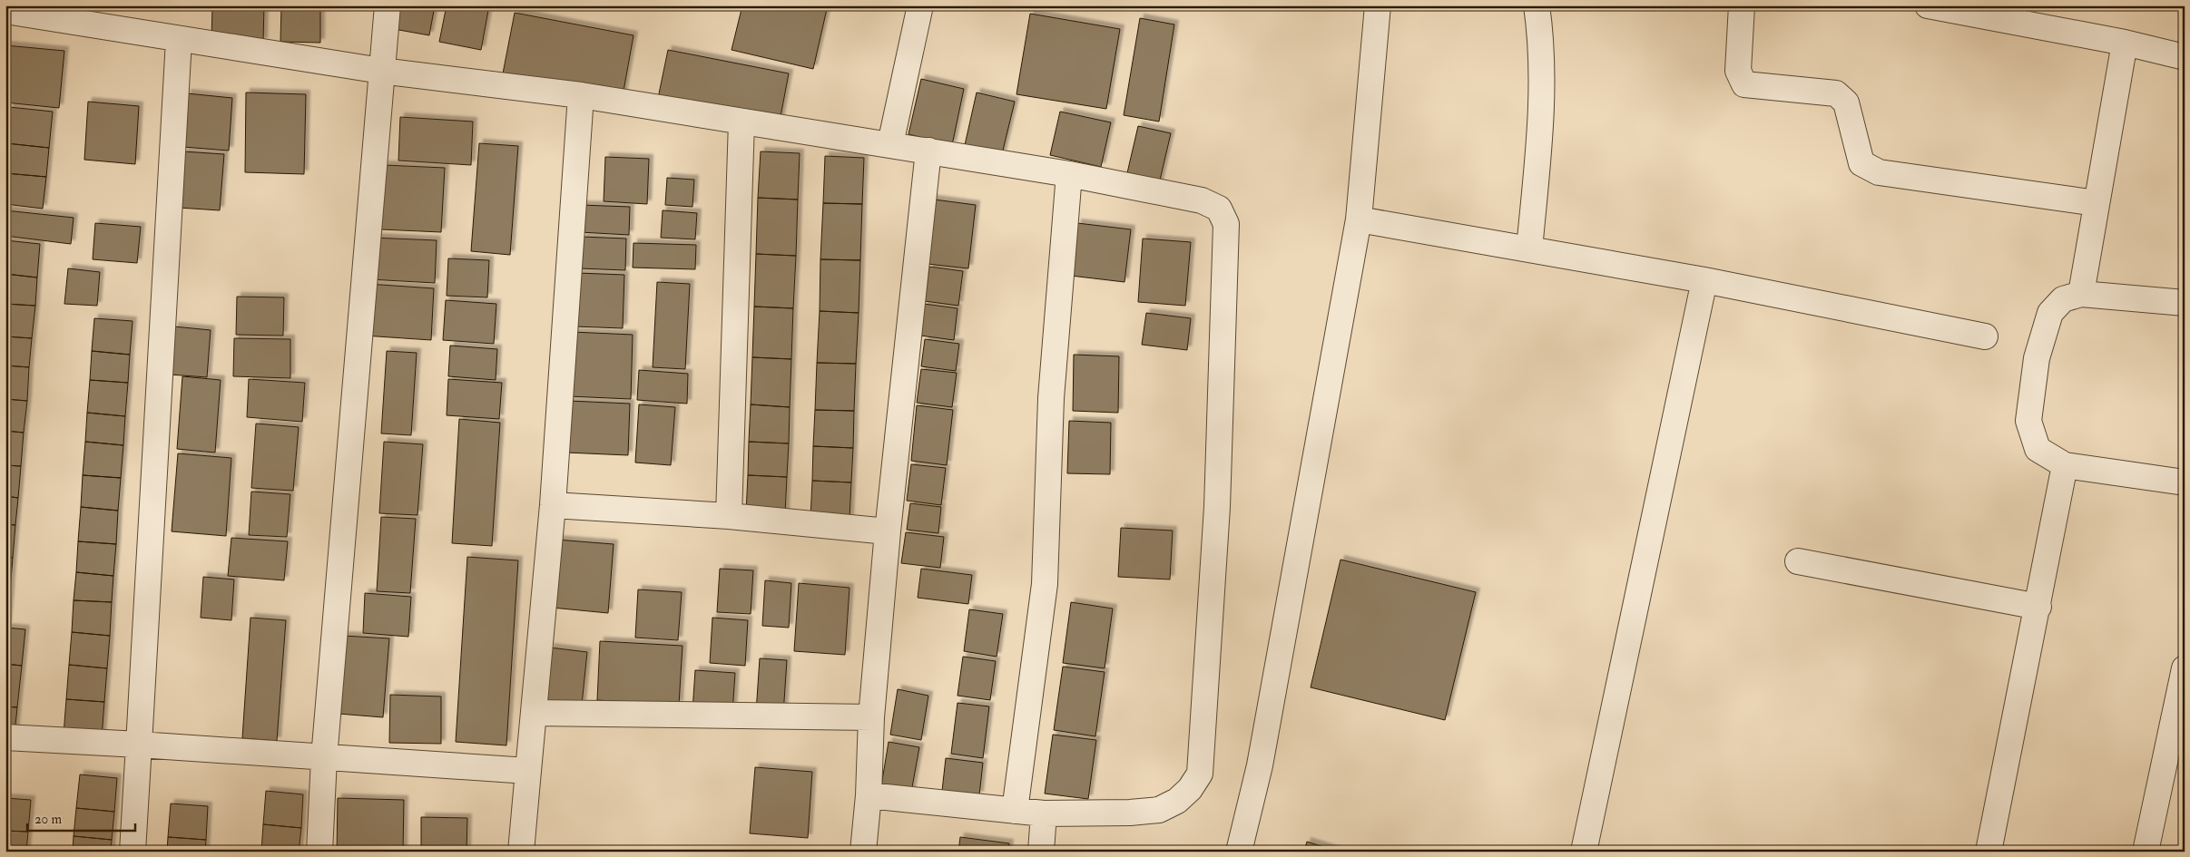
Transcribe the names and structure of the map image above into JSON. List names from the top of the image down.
{
  "scale_bar": "20 m"
}
